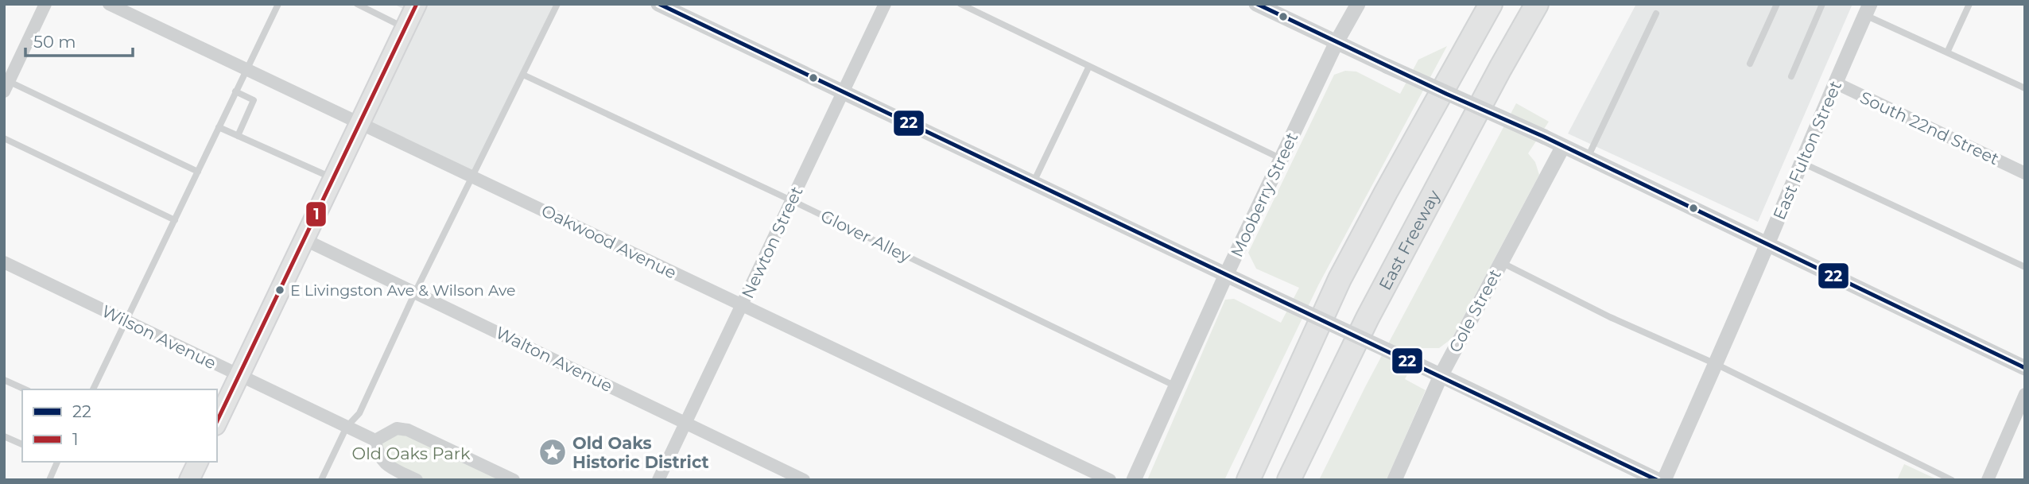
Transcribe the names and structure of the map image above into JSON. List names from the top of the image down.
{
  "streets": {
    "highway": ["East Freeway"],
    "street": [
      "South 22nd Street",
      "East Fulton Street",
      "Mooberry Street",
      "Oakwood Avenue",
      "Newton Street",
      "Cole Street",
      "Wilson Avenue",
      "Walton Avenue"
    ],
    "lane": ["Glover Alley"]
  },
  "crossings": [
    ["South 22nd Street", "East Fulton Street"],
    ["Mooberry Street", "Glover Alley"],
    ["Glover Alley", "Newton Street"],
    ["Oakwood Avenue", "Newton Street"],
    ["Newton Street", "Walton Avenue"]
  ],
  "parks": ["Old Oaks Park"],
  "places": {
    "other": ["E Livingston Ave & Wilson Ave"],
    "place": ["Old Oaks Historic District"]
  },
  "lines": ["transit line 22", "transit line 1"],
  "legend": ["22", "1"],
  "scale_bar": "50 m"
}
